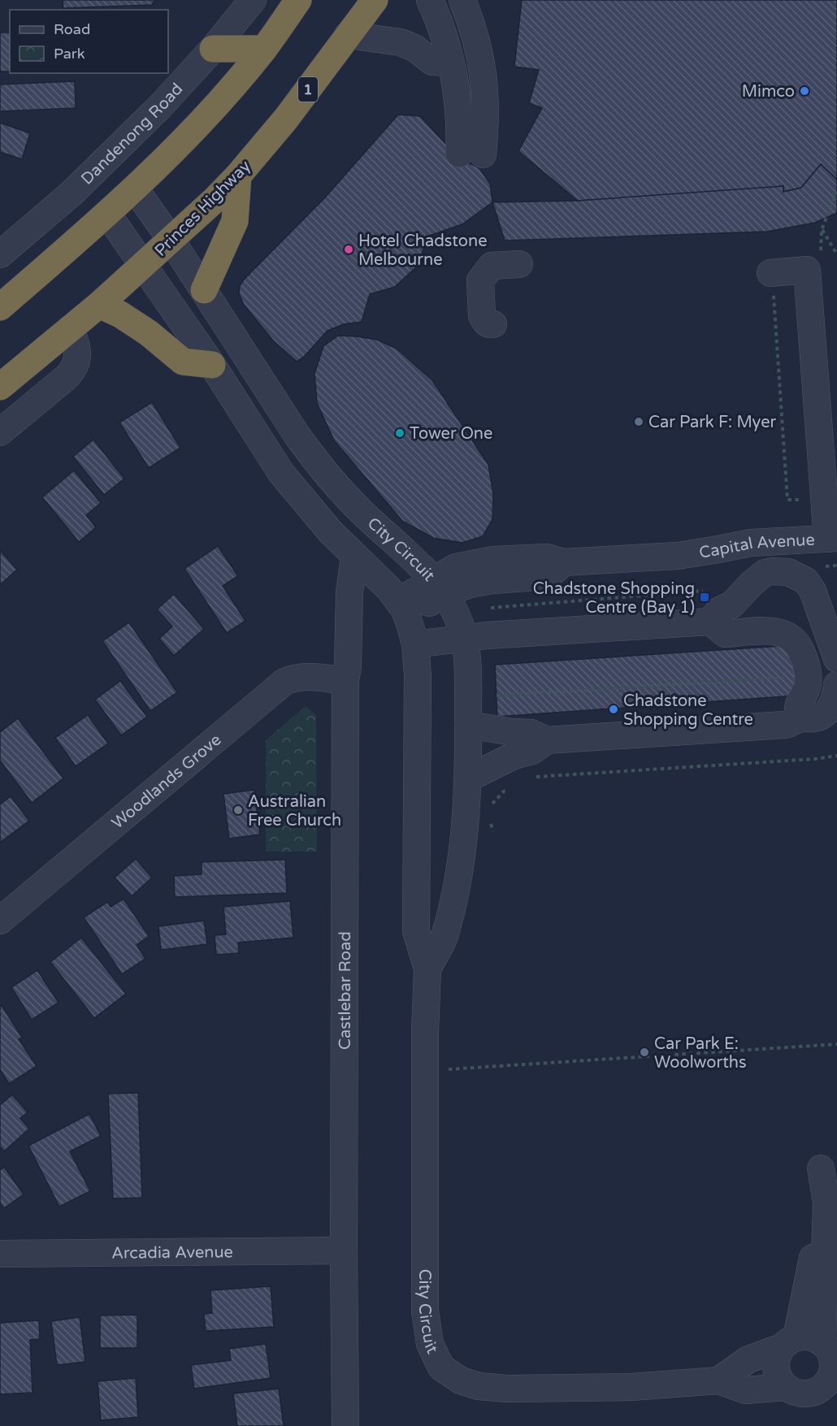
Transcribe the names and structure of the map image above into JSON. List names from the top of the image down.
{
  "streets": {
    "highway": ["1", "Princes Highway"],
    "street": [
      "Dandenong Road",
      "Capital Avenue",
      "City Circuit",
      "Woodlands Grove",
      "Castlebar Road",
      "Arcadia Avenue"
    ]
  },
  "crossings": [
    ["Princes Highway", "City Circuit"],
    ["Capital Avenue", "City Circuit"],
    ["City Circuit", "Castlebar Road"],
    ["Woodlands Grove", "Castlebar Road"],
    ["Castlebar Road", "Arcadia Avenue"]
  ],
  "places": {
    "other": [
      "Mimco",
      "Hotel Chadstone Melbourne",
      "Car Park F: Myer",
      "Tower One",
      "Chadstone Shopping Centre",
      "Australian Free Church",
      "Car Park E: Woolworths"
    ],
    "transit": ["Chadstone Shopping Centre (Bay 1)"]
  },
  "legend": ["Road", "Park"]
}
